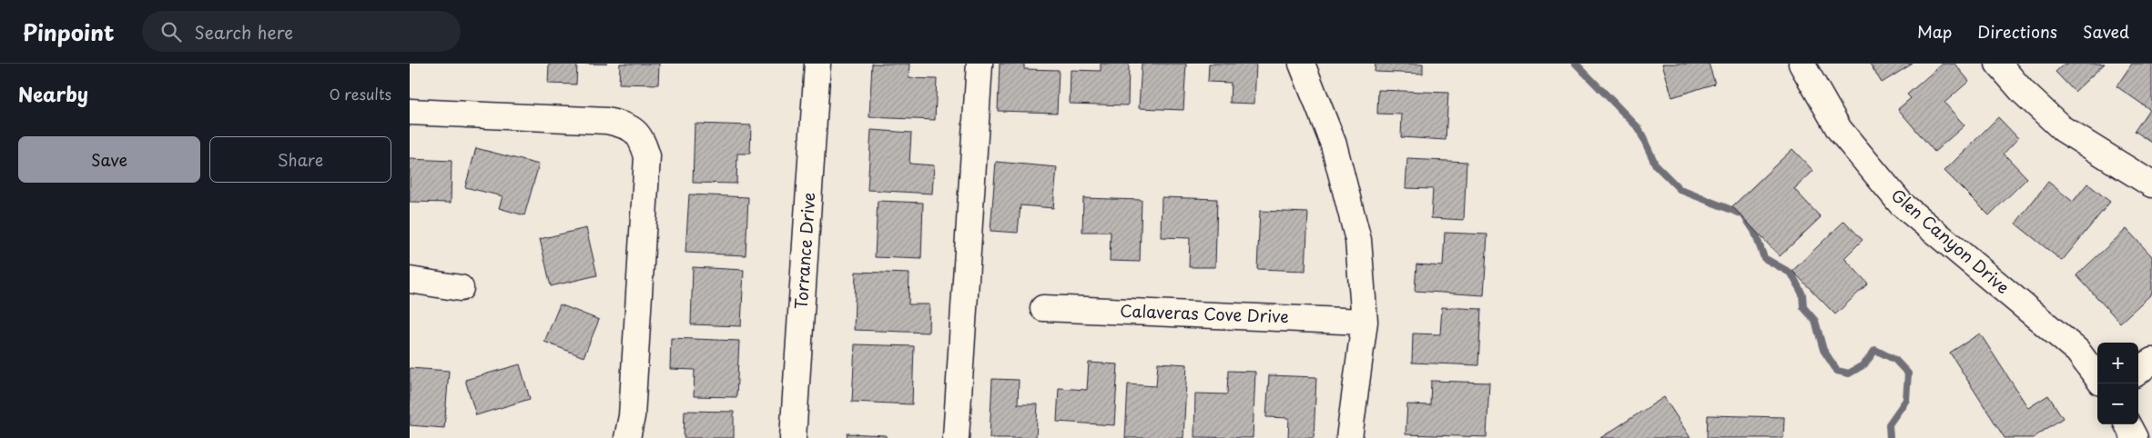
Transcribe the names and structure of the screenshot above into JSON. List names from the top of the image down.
{
  "streets": {
    "street": ["Glen Canyon Drive", "Torrance Drive", "Calaveras Cove Drive"]
  },
  "page": {
    "header": "Pinpoint",
    "search": "Search here",
    "nav": ["Map", "Directions", "Saved"],
    "heading": ["Nearby", "0 results"],
    "buttons": ["Save", "Share"],
    "map_buttons": ["+", "−"]
  }
}
